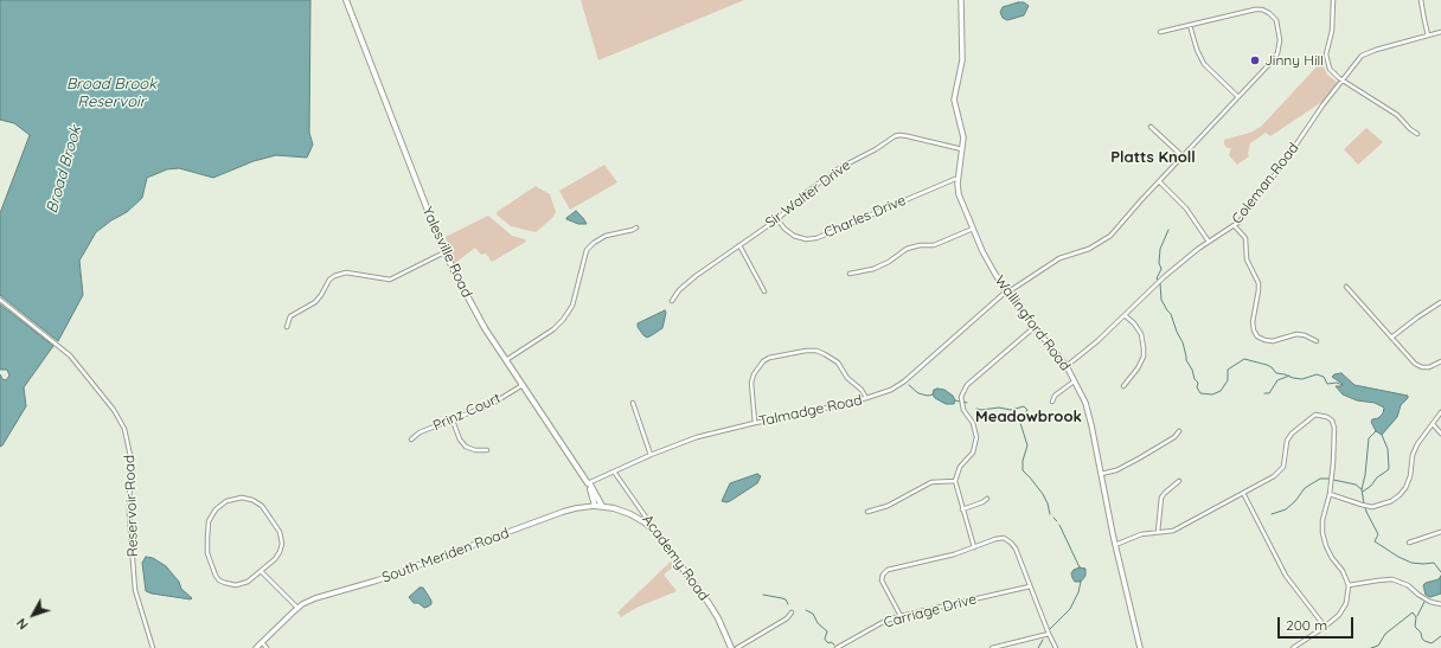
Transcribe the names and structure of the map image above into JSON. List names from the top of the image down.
{
  "streets": {
    "main road": ["Yalesville Road", "South Meriden Road", "Academy Road"],
    "street": [
      "Coleman Road",
      "Sir Walter Drive",
      "Charles Drive",
      "Wallingford Road",
      "Talmadge Road",
      "Prinz Court",
      "Reservoir Road",
      "Carriage Drive"
    ]
  },
  "crossings": [
    ["Coleman Road", "Wallingford Road"],
    ["Sir Walter Drive", "Charles Drive"],
    ["Sir Walter Drive", "Wallingford Road"],
    ["Charles Drive", "Wallingford Road"],
    ["Yalesville Road", "Talmadge Road"],
    ["Yalesville Road", "Prinz Court"],
    ["Yalesville Road", "South Meriden Road"],
    ["Wallingford Road", "Talmadge Road"],
    ["Talmadge Road", "Academy Road"],
    ["South Meriden Road", "Academy Road"]
  ],
  "districts": ["Platts Knoll", "Meadowbrook"],
  "water": ["Broad Brook Reservoir", "Broad Brook"],
  "places": ["Jinny Hill"],
  "scale_bar": "200 m",
  "north": "bottom left"
}
